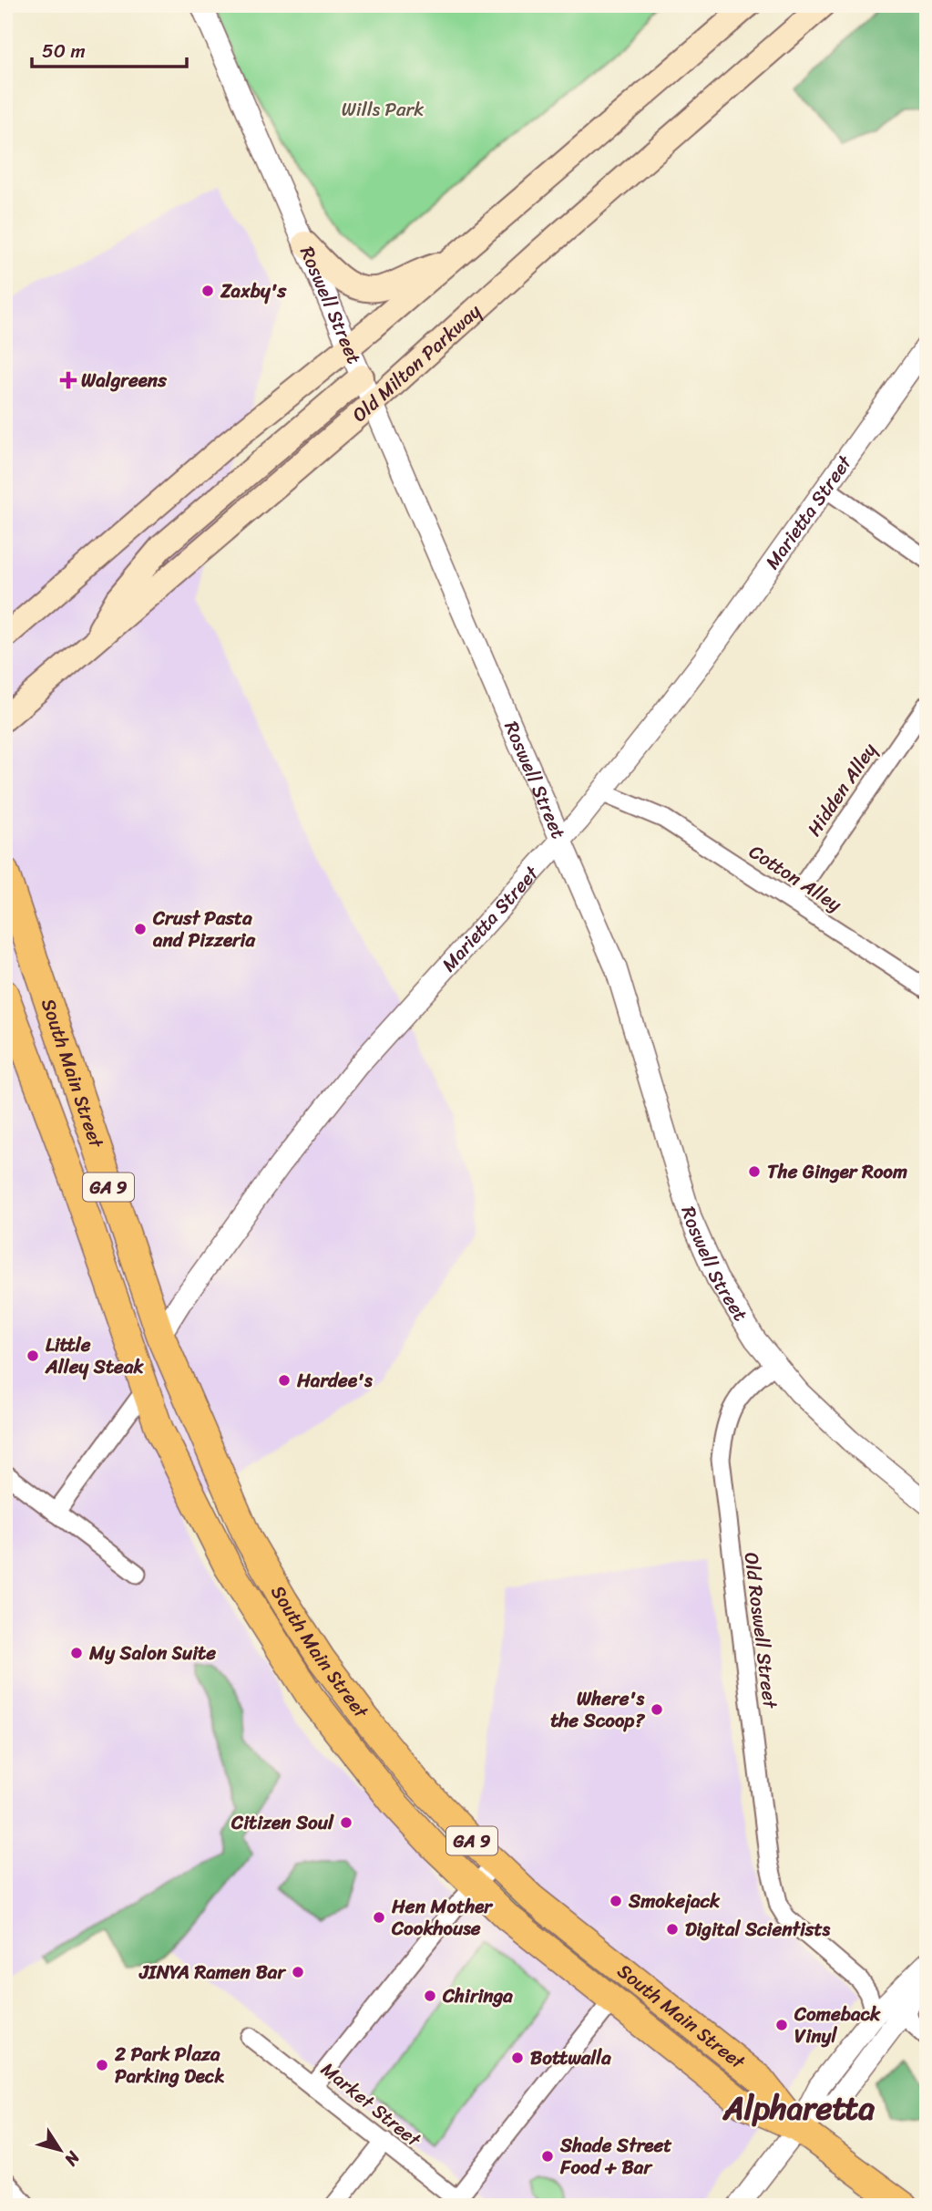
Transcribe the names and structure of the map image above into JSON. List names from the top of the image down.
{
  "streets": {
    "main road": ["Old Milton Parkway", "South Main Street", "GA 9"],
    "street": [
      "Roswell Street",
      "Marietta Street",
      "Hidden Alley",
      "Cotton Alley",
      "Old Roswell Street",
      "Market Street"
    ]
  },
  "crossings": [
    ["Roswell Street", "Old Milton Parkway"],
    ["Roswell Street", "Marietta Street"],
    ["Roswell Street", "Old Roswell Street"],
    ["Marietta Street", "Cotton Alley"],
    ["Marietta Street", "South Main Street"],
    ["Hidden Alley", "Cotton Alley"],
    ["South Main Street", "GA 9"]
  ],
  "districts": ["Alpharetta"],
  "parks": ["Wills Park"],
  "places": {
    "other": [
      "Zaxby's",
      "Crust Pasta and Pizzeria",
      "The Ginger Room",
      "Little Alley Steak",
      "Hardee's",
      "My Salon Suite",
      "Where's the Scoop?",
      "Citizen Soul",
      "Smokejack",
      "Hen Mother Cookhouse",
      "Digital Scientists",
      "JINYA Ramen Bar",
      "Chiringa",
      "Comeback Vinyl",
      "Bottwalla",
      "2 Park Plaza Parking Deck",
      "Shade Street Food + Bar"
    ],
    "health": ["Walgreens"]
  },
  "scale_bar": "50 m",
  "north": "bottom right"
}
